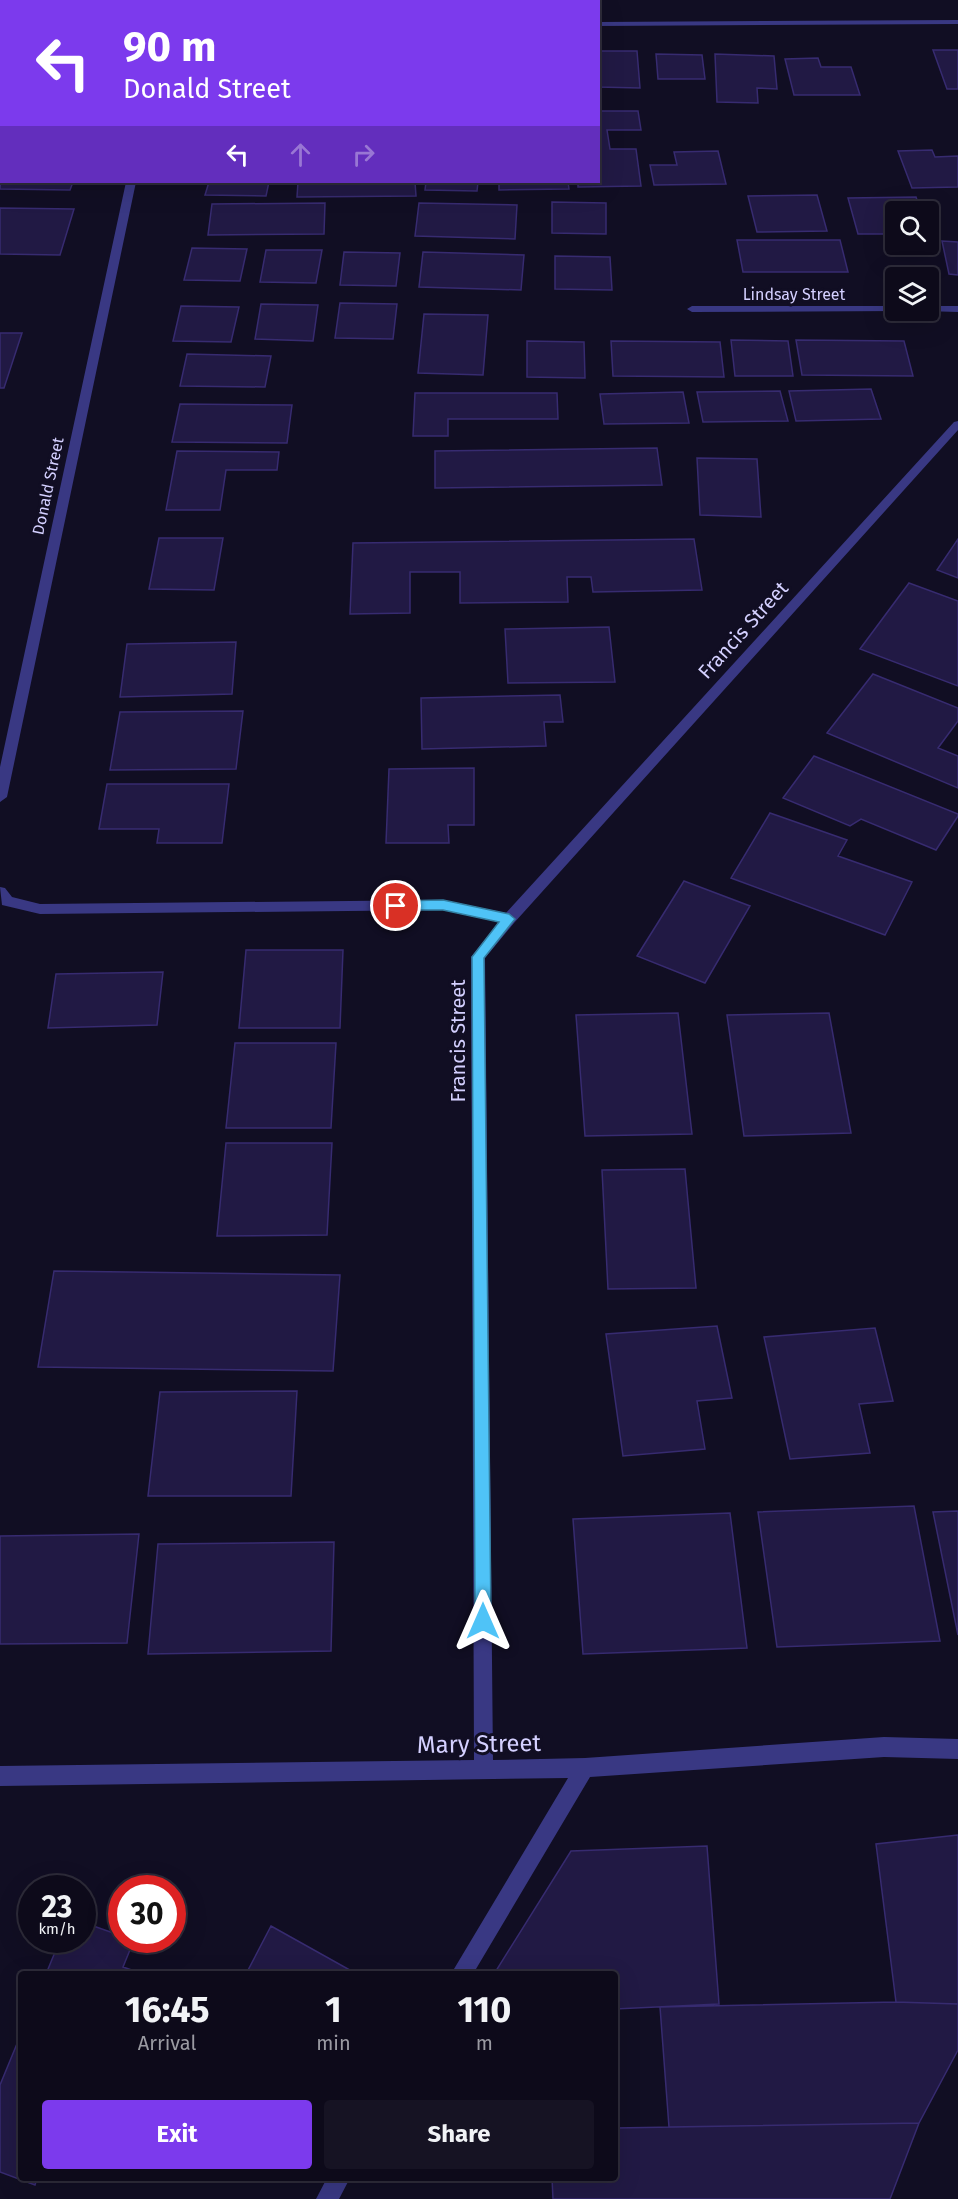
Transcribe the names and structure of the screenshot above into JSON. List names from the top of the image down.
{
  "streets": {
    "street": [
      "Lindsay Street",
      "Donald Street",
      "Francis Street",
      "Mary Street"
    ]
  },
  "crossings": [
    ["Francis Street", "Mary Street"]
  ],
  "page": {
    "turn": ["90 m", "Donald Street"],
    "speed": "23 km/h",
    "limit": "30",
    "eta": [
      "16:45",
      "Arrival",
      "1",
      "min",
      "110",
      "m"
    ],
    "buttons": ["Exit", "Share"]
  }
}
